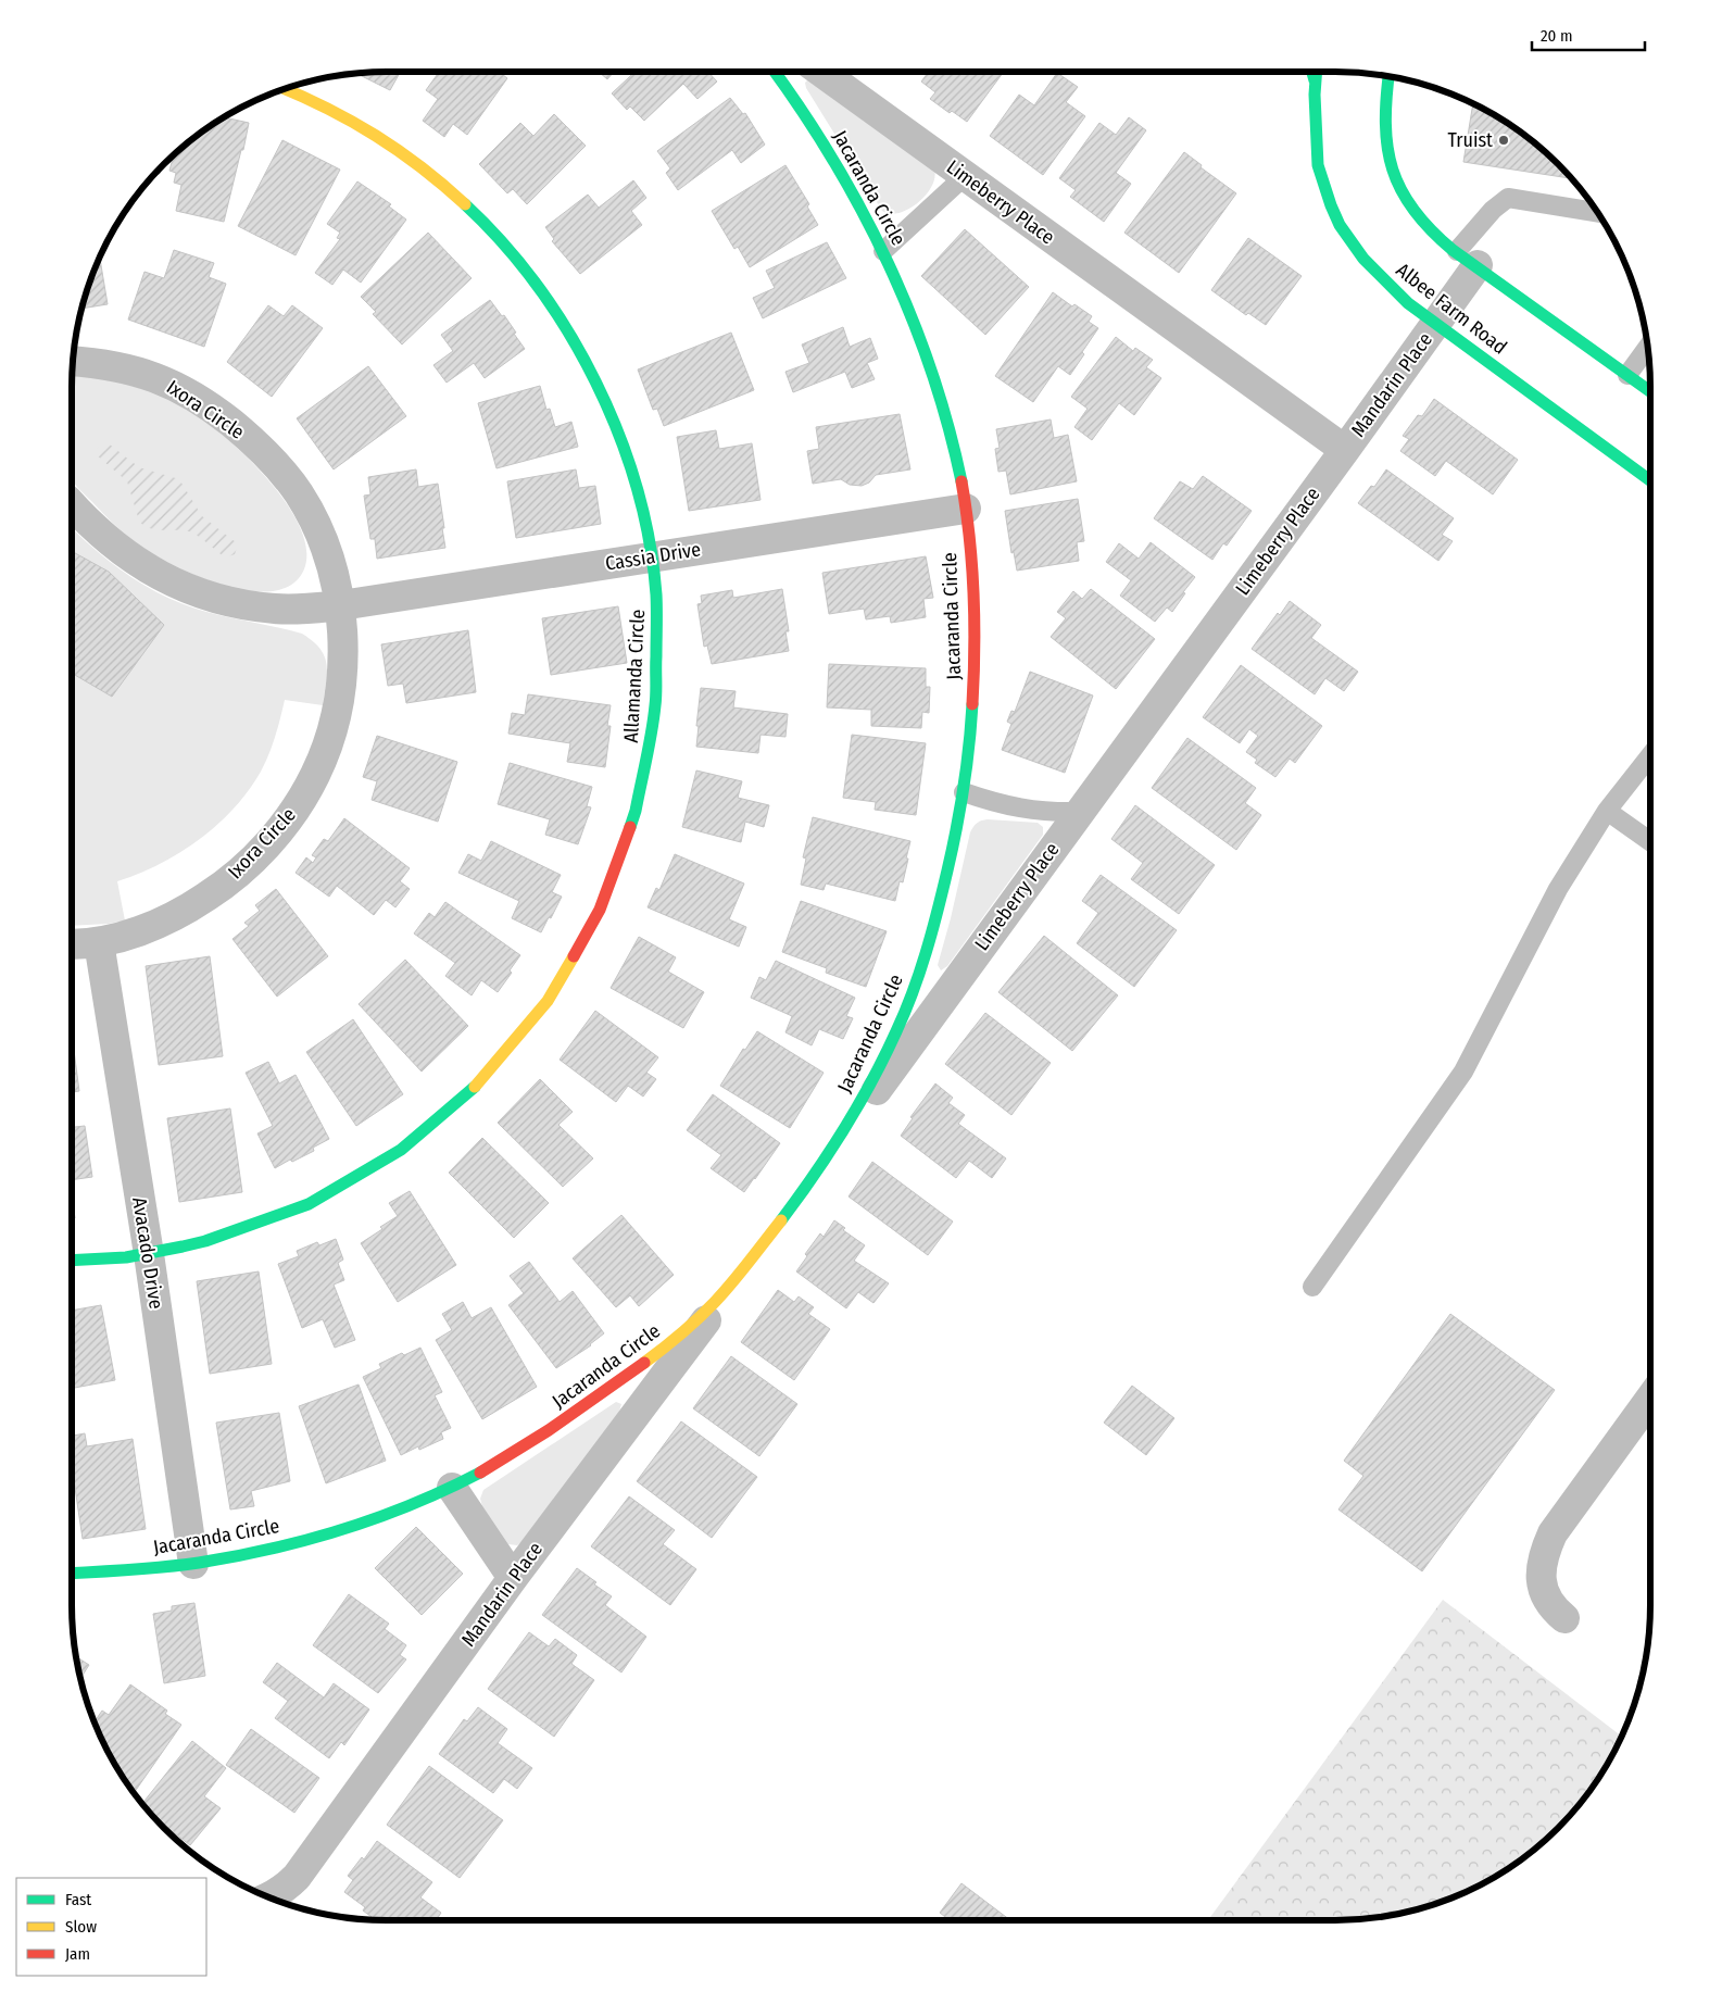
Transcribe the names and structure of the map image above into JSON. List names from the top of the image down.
{
  "streets": {
    "street": [
      "Jacaranda Circle",
      "Limeberry Place",
      "Albee Farm Road",
      "Mandarin Place",
      "Ixora Circle",
      "Cassia Drive",
      "Allamanda Circle",
      "Avacado Drive"
    ]
  },
  "crossings": [
    ["Jacaranda Circle", "Limeberry Place"],
    ["Jacaranda Circle", "Mandarin Place"],
    ["Jacaranda Circle", "Cassia Drive"],
    ["Jacaranda Circle", "Avacado Drive"],
    ["Limeberry Place", "Mandarin Place"],
    ["Albee Farm Road", "Mandarin Place"],
    ["Ixora Circle", "Cassia Drive"],
    ["Ixora Circle", "Avacado Drive"],
    ["Cassia Drive", "Allamanda Circle"],
    ["Allamanda Circle", "Avacado Drive"]
  ],
  "places": ["Truist"],
  "legend": ["Fast", "Slow", "Jam"],
  "scale_bar": "20 m"
}
